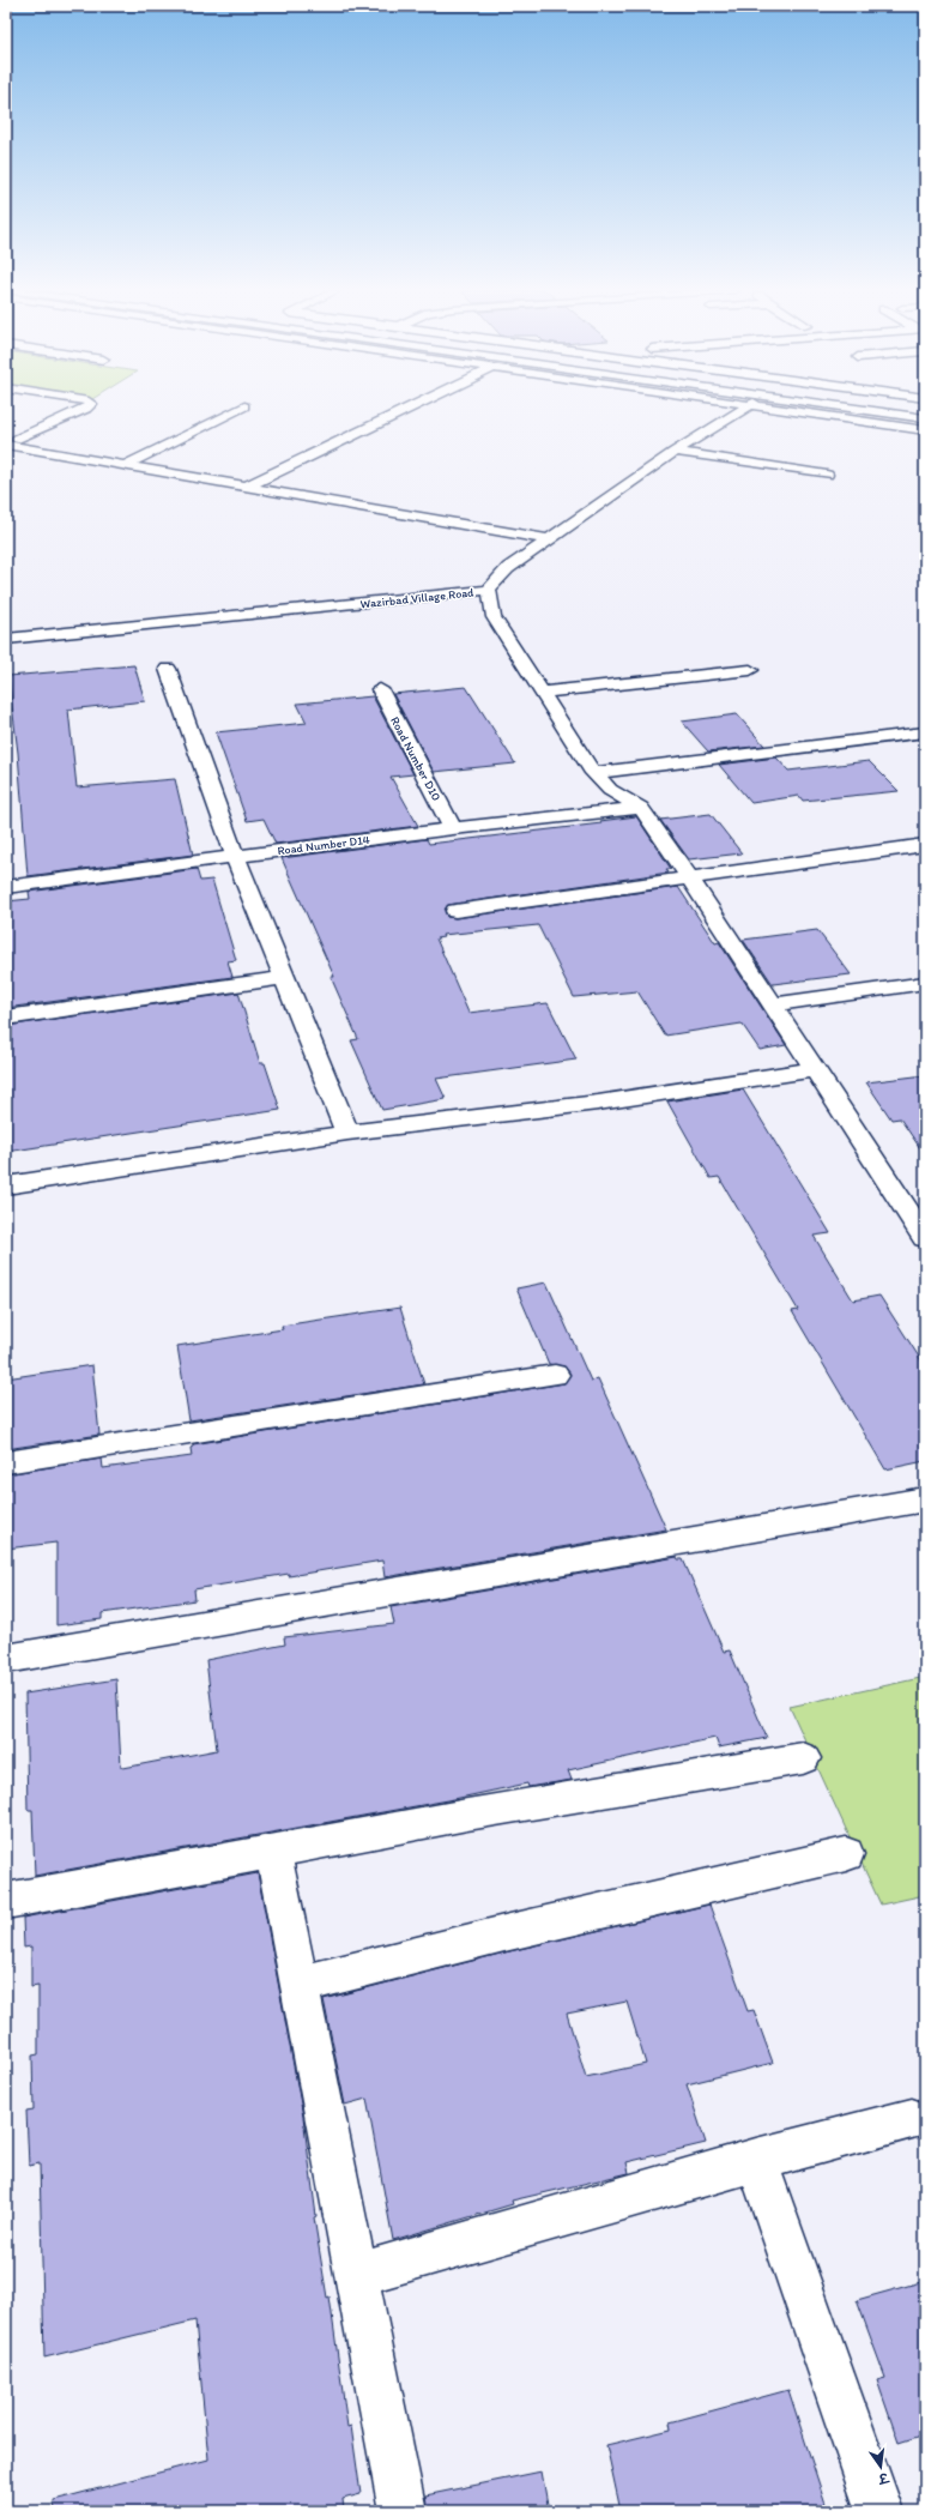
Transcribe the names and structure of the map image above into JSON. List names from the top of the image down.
{
  "streets": {
    "street": ["Wazirbad Village Road", "Road Number D10", "Road Number D14"]
  },
  "crossings": [
    ["Road Number D10", "Road Number D14"]
  ],
  "north": "bottom"
}
